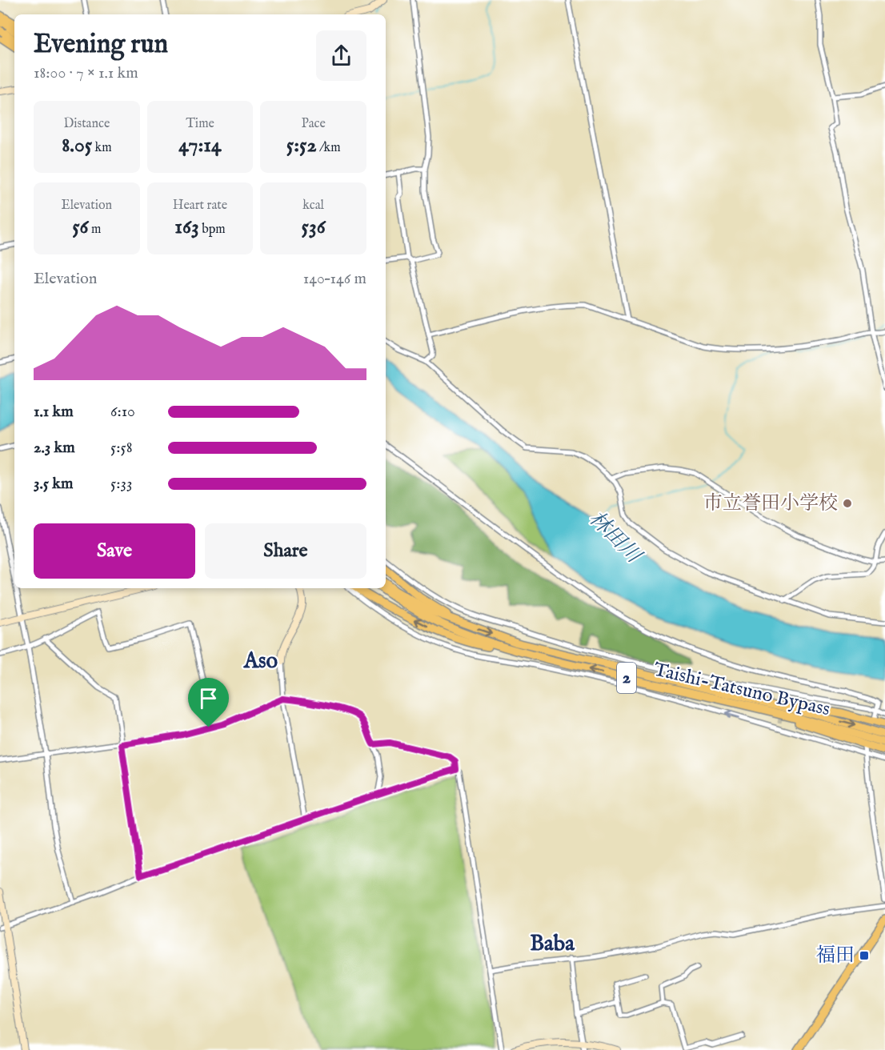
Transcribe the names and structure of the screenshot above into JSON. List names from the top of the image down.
{
  "streets": {
    "highway": ["2", "Taishi-Tatsuno Bypass"]
  },
  "districts": ["Aso", "Baba"],
  "water": ["林田川"],
  "places": {
    "other": ["市立誉田小学校"],
    "transit": ["福田"]
  },
  "page": {
    "heading": ["Evening run", "18:00 · 7 × 1.1 km"],
    "stats": [
      ["Distance", "8.05 km"],
      ["Time", "47:14"],
      ["Pace", "5:52 /km"],
      ["Elevation", "56 m"],
      ["Heart rate", "163 bpm"],
      ["kcal", "536"]
    ],
    "chart": ["Elevation", "140–146 m"],
    "list": [
      {
        "name": "1.1 km",
        "note": "6:10"
      },
      {
        "name": "2.3 km",
        "note": "5:58"
      },
      {
        "name": "3.5 km",
        "note": "5:33"
      }
    ],
    "buttons": ["Save", "Share"]
  }
}
